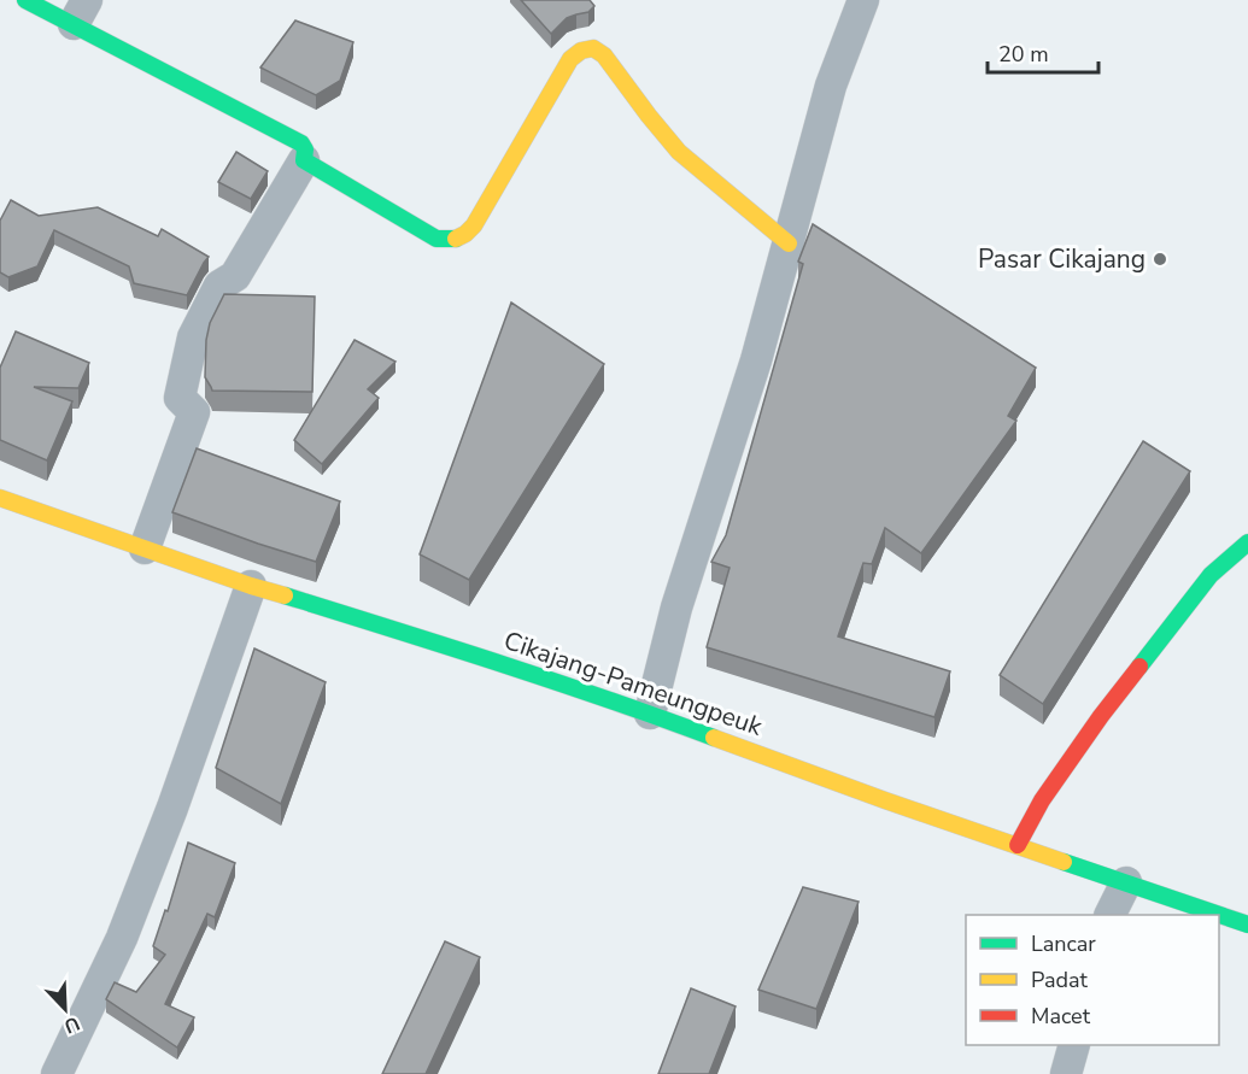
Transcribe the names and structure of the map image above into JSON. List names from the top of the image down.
{
  "streets": {
    "street": ["Cikajang-Pameungpeuk"]
  },
  "places": ["Pasar Cikajang"],
  "legend": ["Lancar", "Padat", "Macet"],
  "scale_bar": "20 m",
  "north": "bottom right"
}
